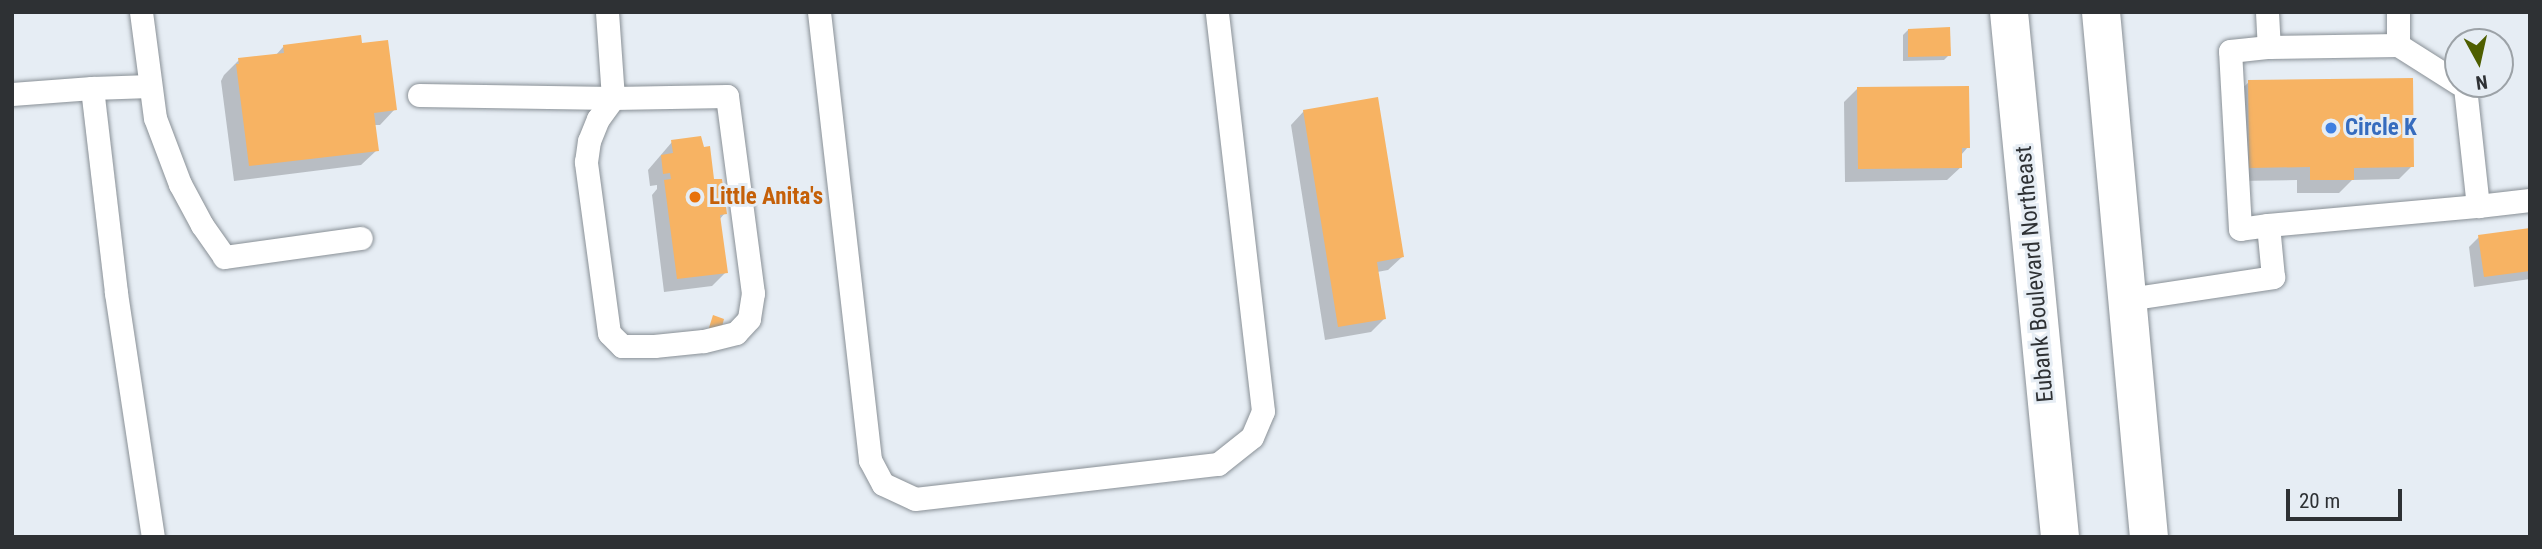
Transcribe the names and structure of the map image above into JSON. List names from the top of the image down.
{
  "streets": {
    "main road": ["Eubank Boulevard Northeast"]
  },
  "places": ["Circle K", "Little Anita's"],
  "scale_bar": "20 m",
  "north": "bottom"
}
